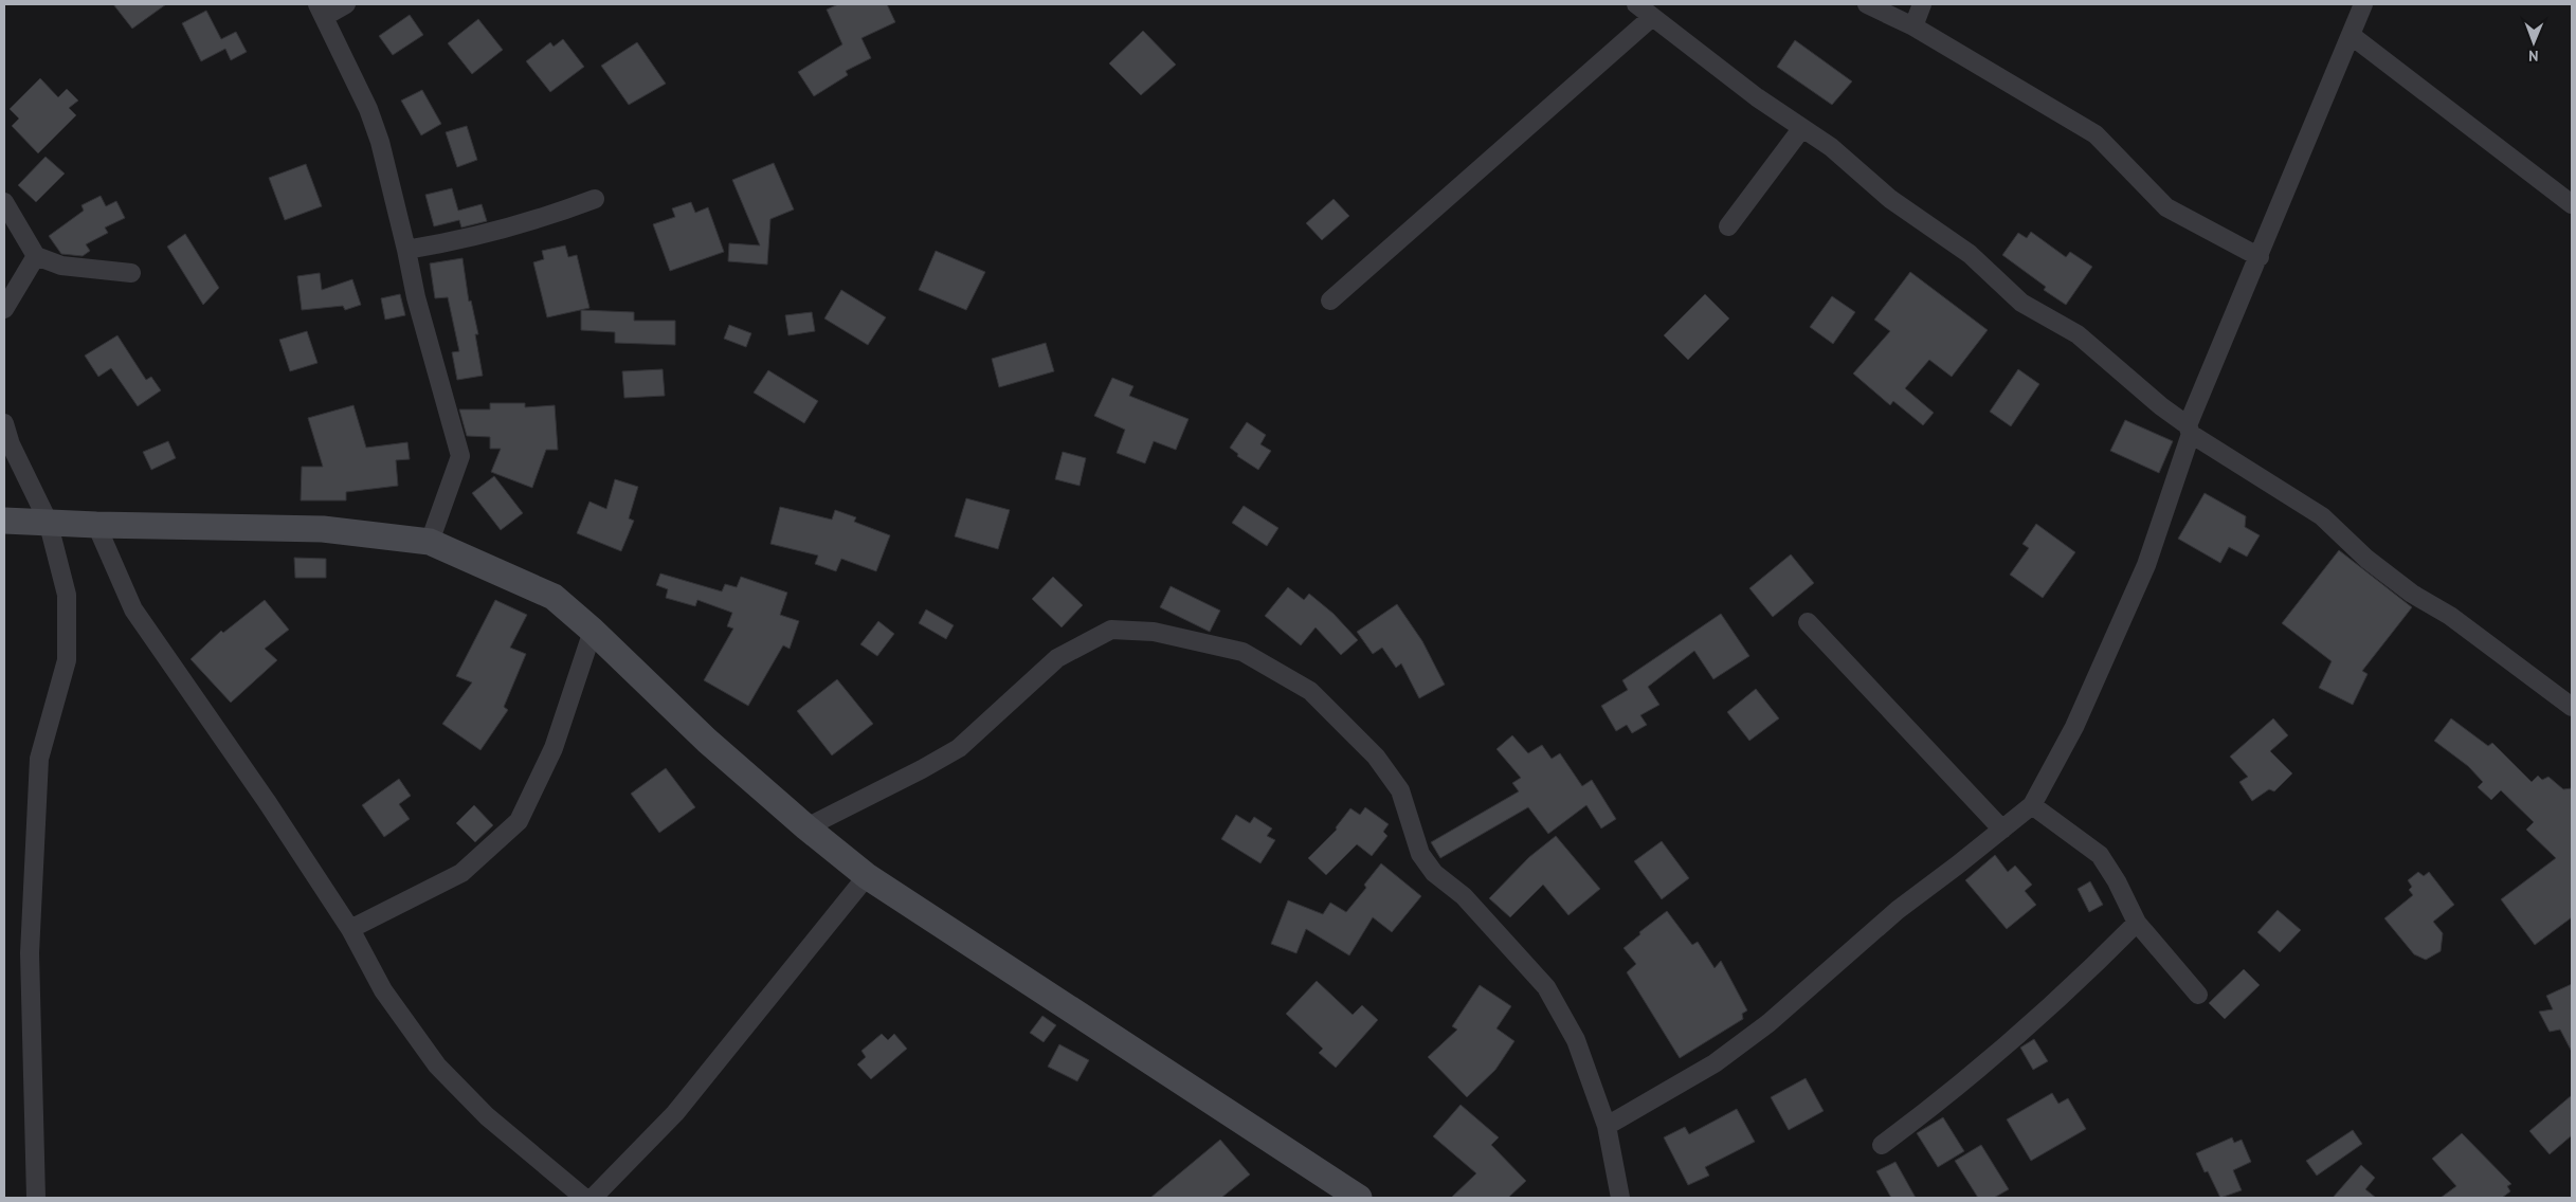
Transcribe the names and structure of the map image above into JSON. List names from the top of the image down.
{
  "north": "bottom"
}
